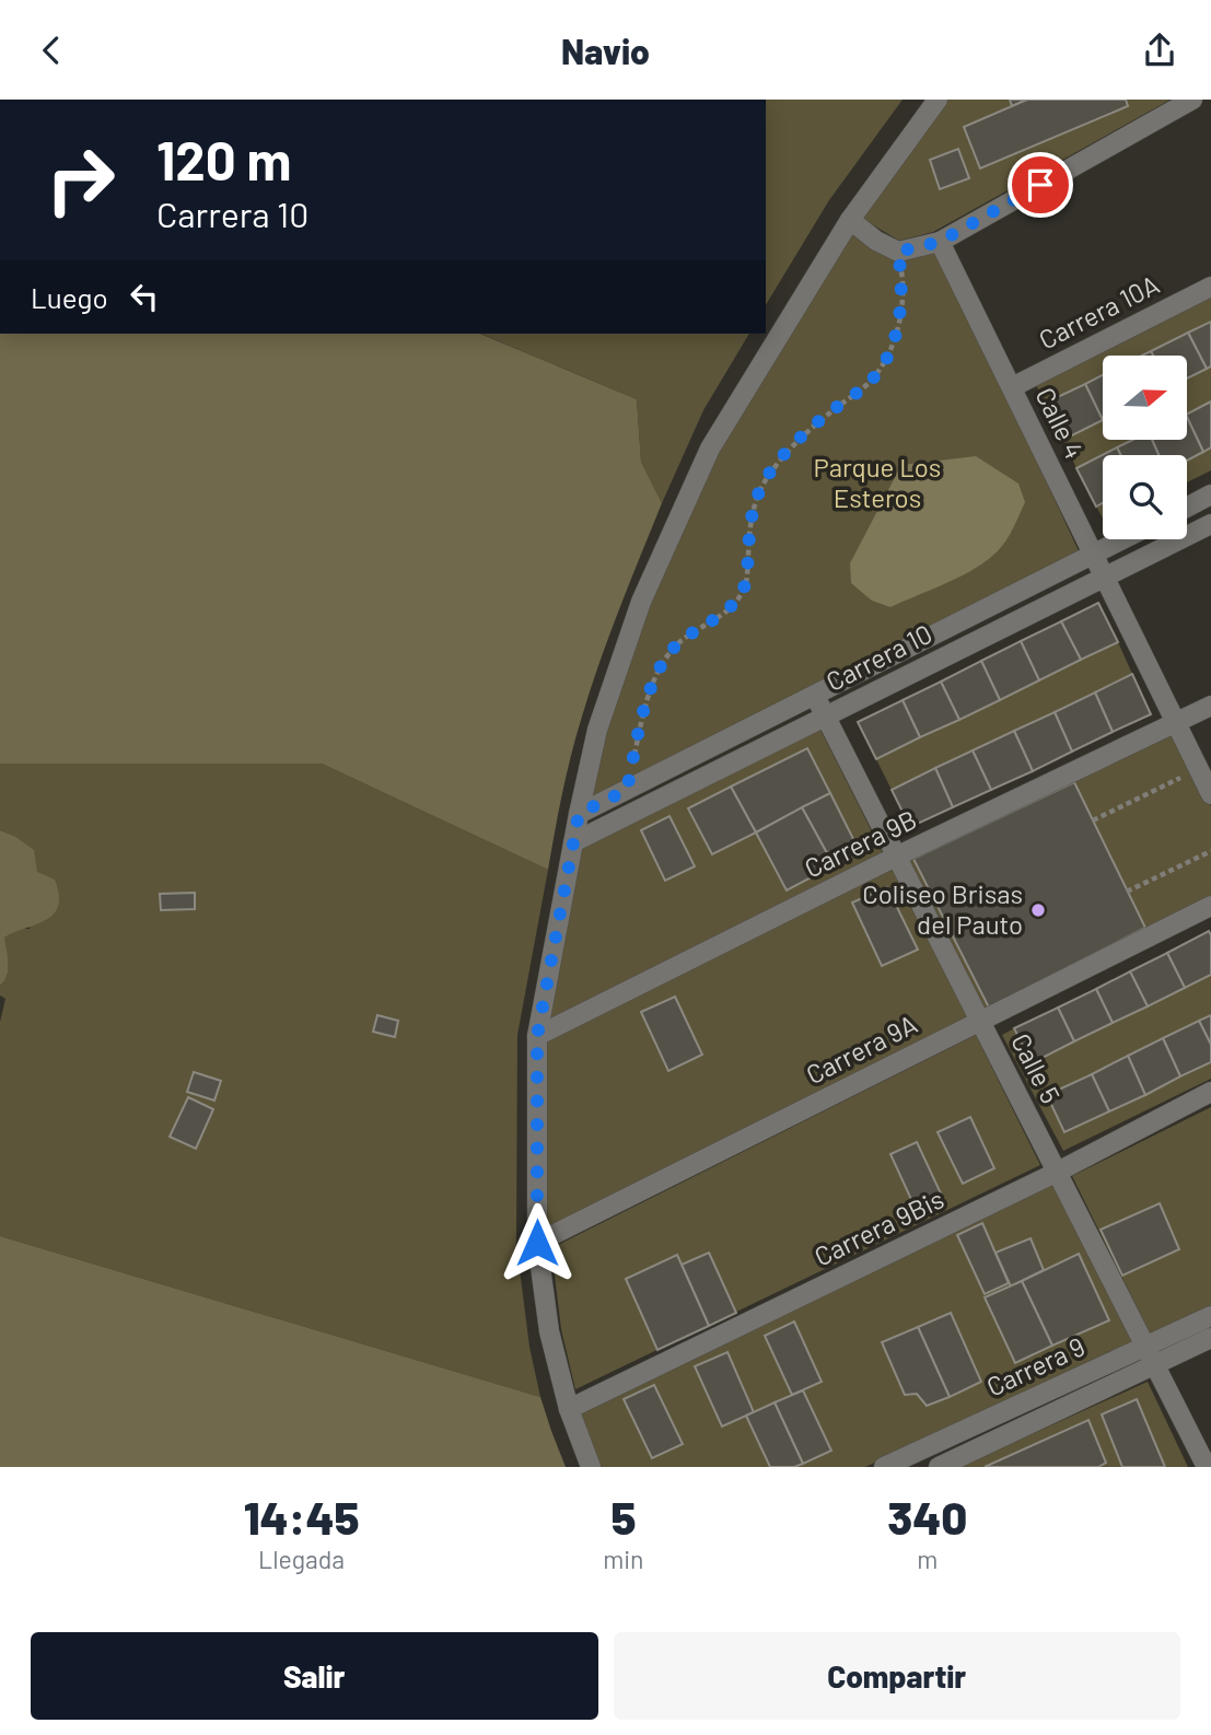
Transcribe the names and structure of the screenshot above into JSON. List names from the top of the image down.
{
  "streets": {
    "street": [
      "Carrera 10A",
      "Calle 4",
      "Carrera 10",
      "Carrera 9B",
      "Carrera 9A",
      "Calle 5",
      "Carrera 9Bis",
      "Carrera 9"
    ]
  },
  "crossings": [
    ["Carrera 10A", "Calle 4"],
    ["Calle 4", "Carrera 10"],
    ["Calle 4", "Carrera 9B"],
    ["Carrera 10", "Calle 5"],
    ["Carrera 9B", "Calle 5"],
    ["Carrera 9A", "Calle 5"],
    ["Calle 5", "Carrera 9Bis"],
    ["Calle 5", "Carrera 9"]
  ],
  "parks": ["Parque Los Esteros"],
  "places": ["Coliseo Brisas del Pauto"],
  "north": "right",
  "page": {
    "header": "Navio",
    "turn": ["120 m", "Carrera 10"],
    "then": "Luego",
    "eta": [
      "14:45",
      "Llegada",
      "5",
      "min",
      "340",
      "m"
    ],
    "buttons": ["Salir", "Compartir"]
  }
}
